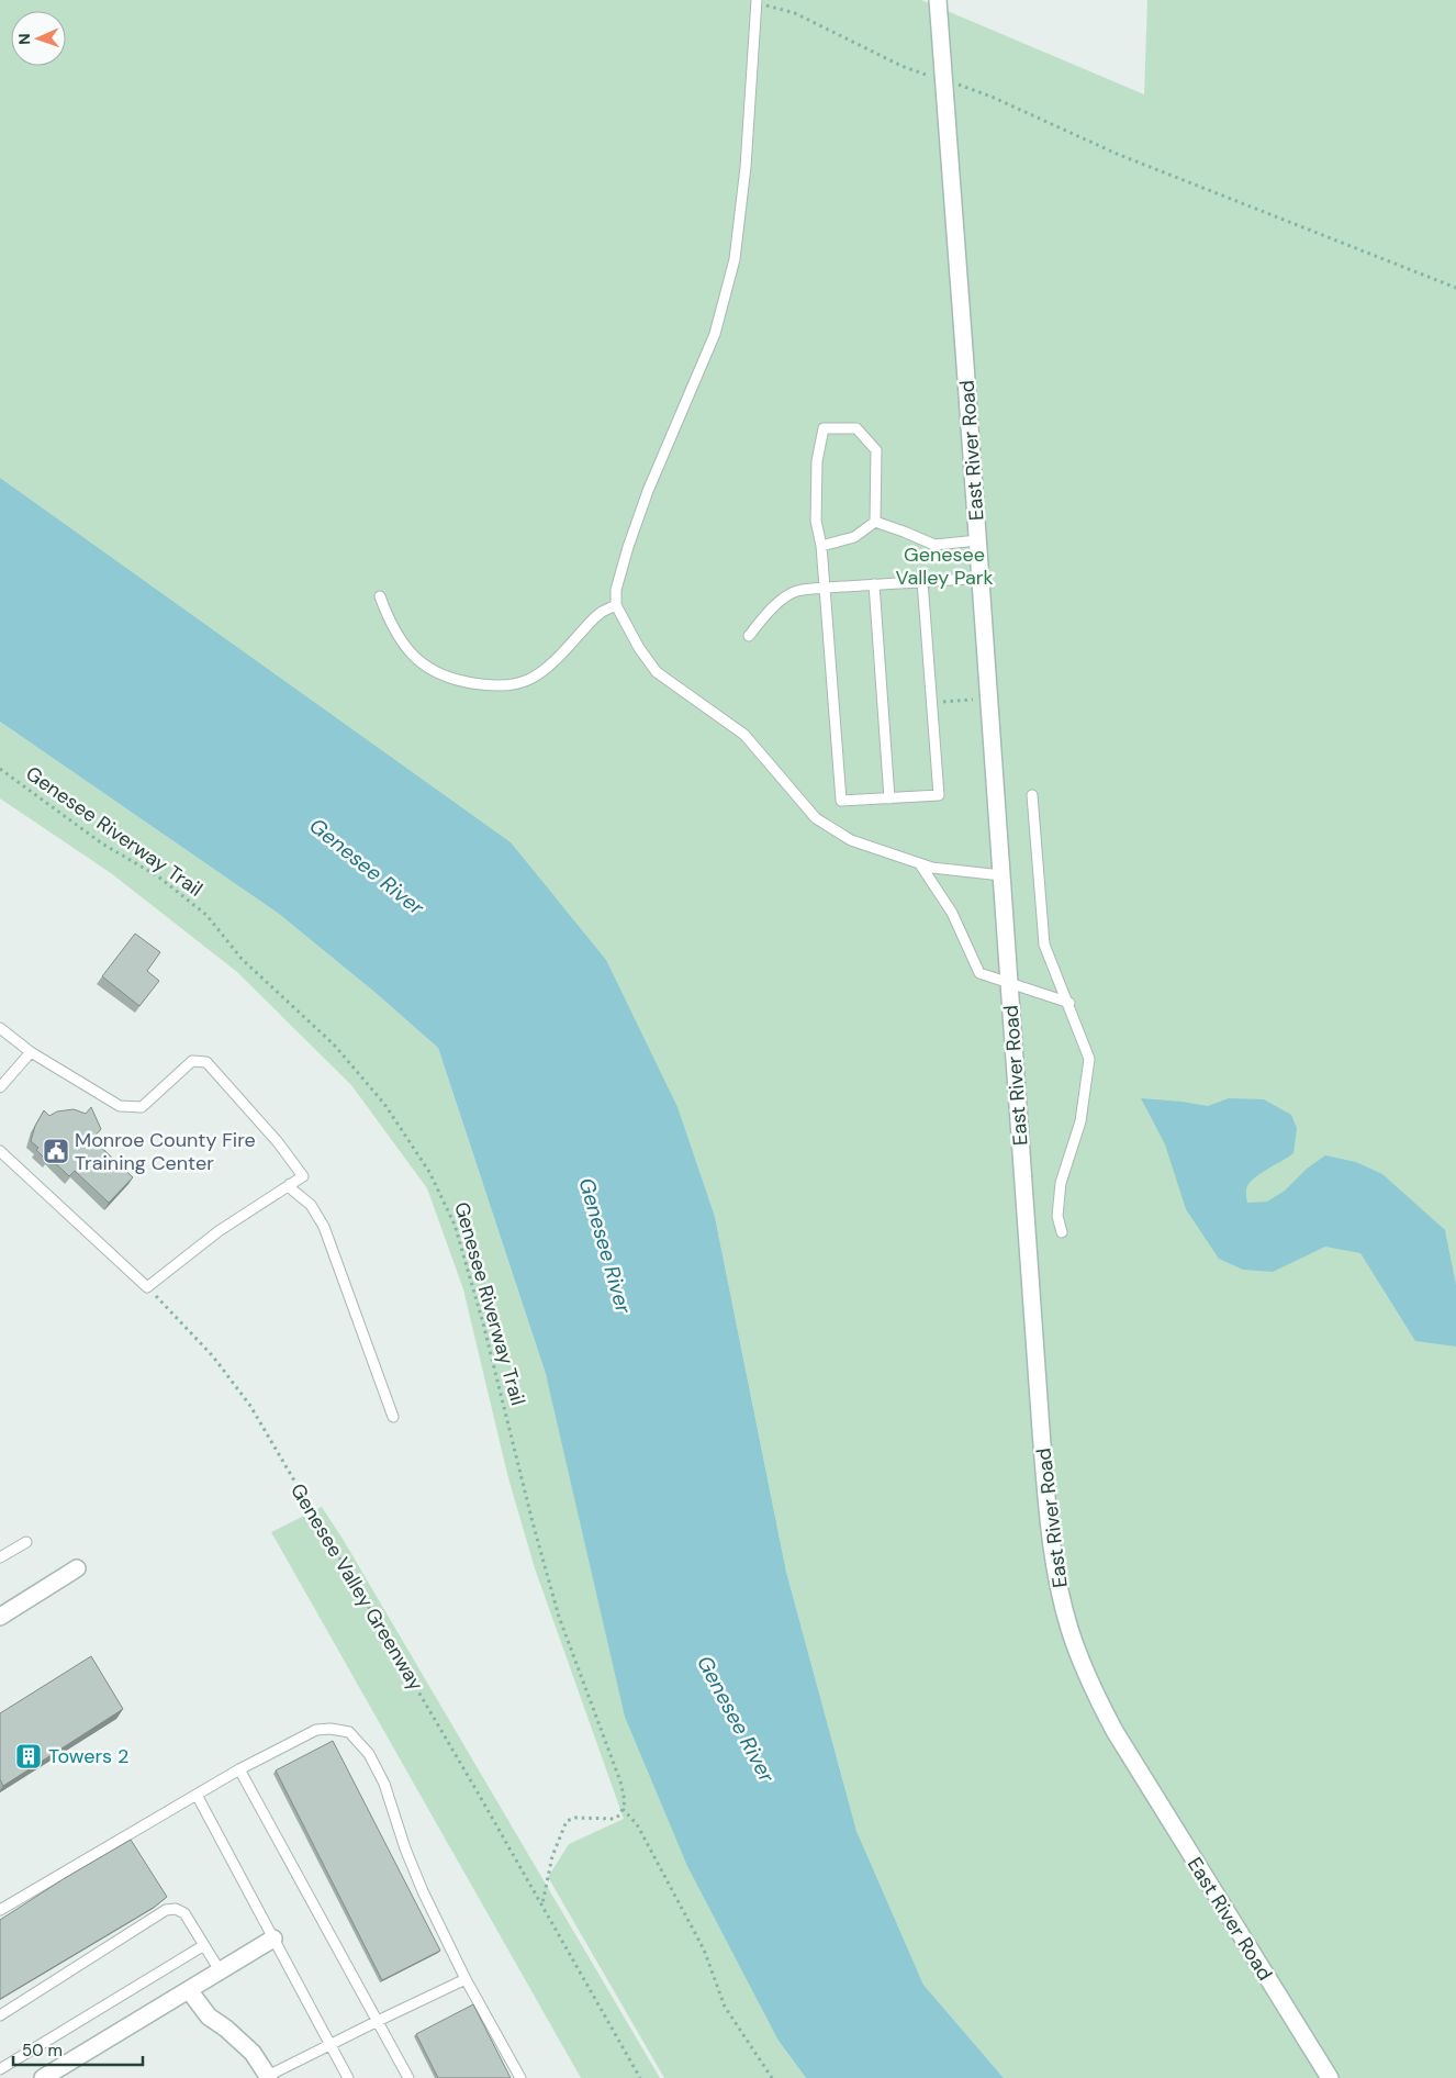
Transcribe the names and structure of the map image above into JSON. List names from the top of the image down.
{
  "streets": {
    "street": ["East River Road"],
    "path": ["Genesee Riverway Trail", "Genesee Valley Greenway"]
  },
  "water": ["Genesee River"],
  "parks": ["Genesee Valley Park"],
  "places": {
    "public building": ["Monroe County Fire Training Center"],
    "building": ["Towers 2"]
  },
  "scale_bar": "50 m",
  "north": "left"
}
